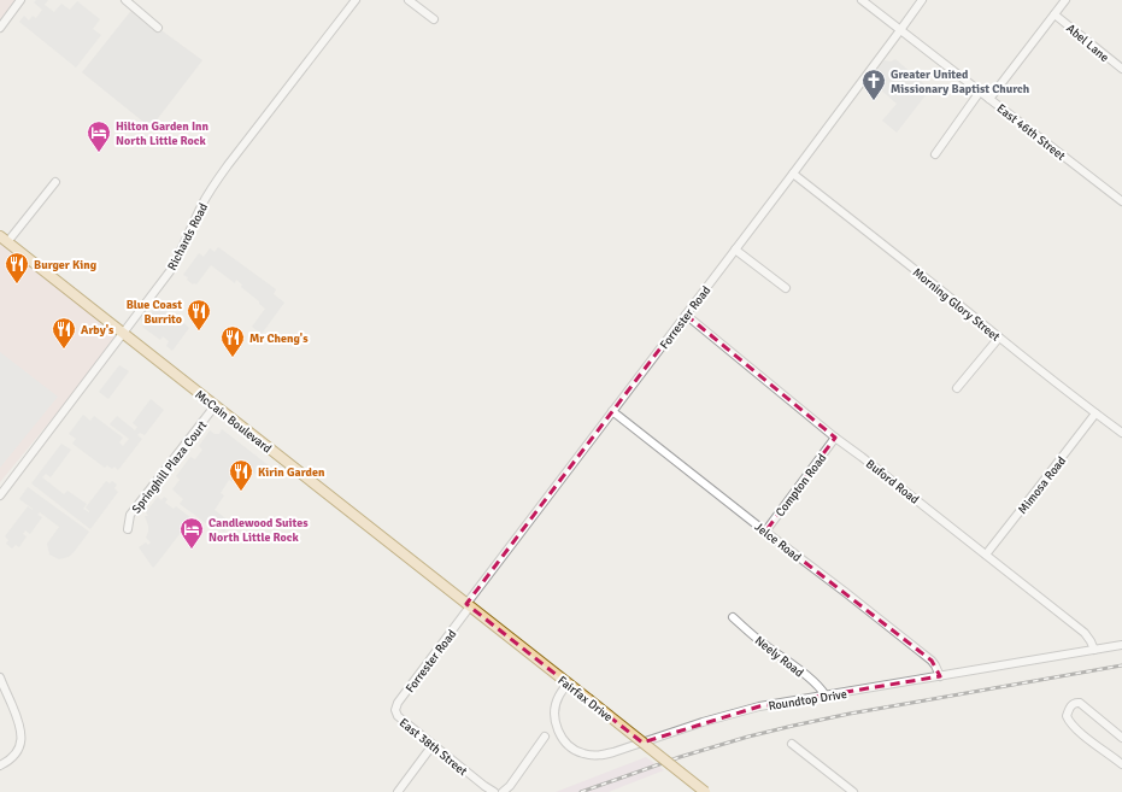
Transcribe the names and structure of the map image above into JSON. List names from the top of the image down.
{
  "streets": {
    "main road": ["McCain Boulevard", "Fairfax Drive"],
    "street": [
      "Abel Lane",
      "East 46th Street",
      "Richards Road",
      "Morning Glory Street",
      "Forrester Road",
      "Springhill Plaza Court",
      "Buford Road",
      "Compton Road",
      "Mimosa Road",
      "Jelce Road",
      "Neely Road",
      "Roundtop Drive",
      "East 38th Street"
    ]
  },
  "crossings": [
    ["East 46th Street", "Forrester Road"],
    ["Richards Road", "McCain Boulevard"],
    ["Morning Glory Street", "Forrester Road"],
    ["Morning Glory Street", "Mimosa Road"],
    ["Forrester Road", "McCain Boulevard"],
    ["Forrester Road", "Buford Road"],
    ["Forrester Road", "Jelce Road"],
    ["Forrester Road", "Fairfax Drive"],
    ["Forrester Road", "East 38th Street"],
    ["McCain Boulevard", "Springhill Plaza Court"],
    ["McCain Boulevard", "Fairfax Drive"],
    ["Buford Road", "Compton Road"],
    ["Buford Road", "Mimosa Road"],
    ["Buford Road", "Roundtop Drive"],
    ["Compton Road", "Jelce Road"],
    ["Jelce Road", "Roundtop Drive"],
    ["Neely Road", "Roundtop Drive"],
    ["Fairfax Drive", "Roundtop Drive"]
  ],
  "places": {
    "church": ["Greater United Missionary Baptist Church"],
    "hotel": ["Hilton Garden Inn North Little Rock", "Candlewood Suites North Little Rock"],
    "restaurant": [
      "Burger King",
      "Blue Coast Burrito",
      "Arby's",
      "Mr Cheng's",
      "Kirin Garden"
    ]
  }
}
